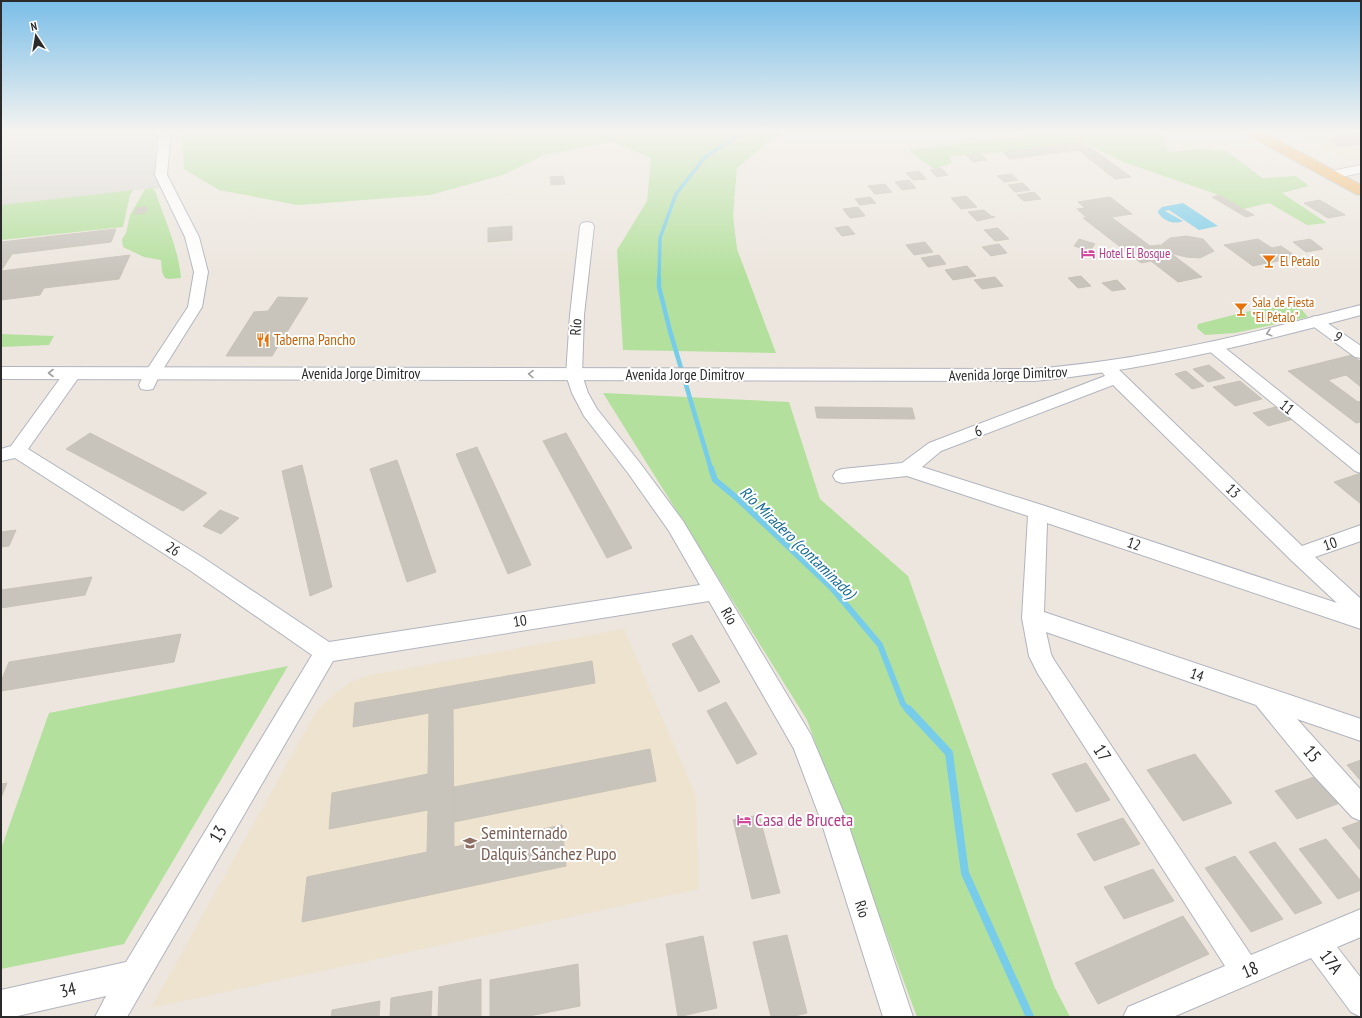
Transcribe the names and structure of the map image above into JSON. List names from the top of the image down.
{
  "streets": {
    "main road": ["Avenida Jorge Dimitrov"],
    "street": [
      "Río",
      "9",
      "11",
      "6",
      "13",
      "12",
      "10",
      "26",
      "14",
      "17",
      "15",
      "17A",
      "18",
      "34"
    ]
  },
  "crossings": [
    ["Río", "Avenida Jorge Dimitrov"],
    ["Río", "10"],
    ["9", "Avenida Jorge Dimitrov"],
    ["Avenida Jorge Dimitrov", "11"],
    ["Avenida Jorge Dimitrov", "6"],
    ["Avenida Jorge Dimitrov", "13"],
    ["6", "13"],
    ["6", "12"],
    ["13", "10"],
    ["13", "26"],
    ["13", "34"],
    ["12", "17"],
    ["10", "26"],
    ["14", "17"],
    ["14", "15"],
    ["17", "18"],
    ["17A", "18"]
  ],
  "water": ["Río Miradero (contaminado)"],
  "places": {
    "hotel": ["Hotel El Bosque", "Casa de Bruceta"],
    "bar": ["El Petalo", "Sala de Fiesta \"El Pétalo\""],
    "restaurant": ["Taberna Pancho"],
    "school or university": ["Seminternado Dalquis Sánchez Pupo"]
  },
  "north": "top"
}
